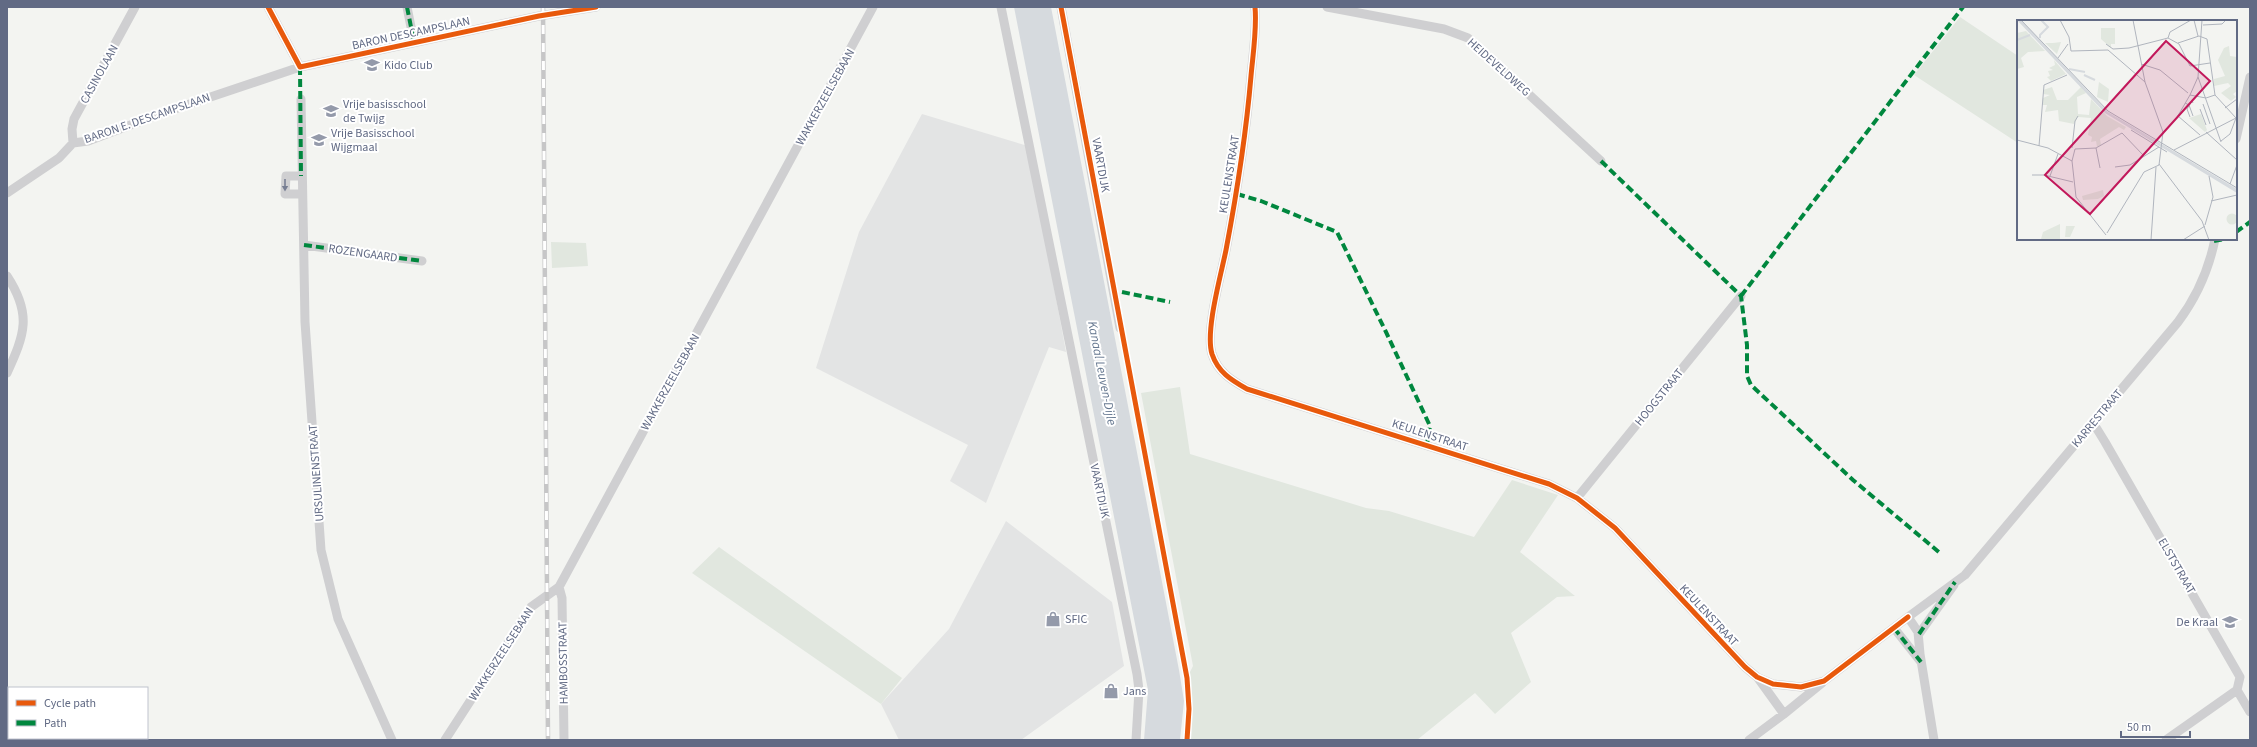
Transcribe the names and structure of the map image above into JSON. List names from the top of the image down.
{
  "streets": {
    "street": [
      "BARON DESCAMPSLAAN",
      "HEIDEVELDWEG",
      "CASINOLAAN",
      "WAKKERZEELSEBAAN",
      "BARON E. DESCAMPSLAAN",
      "VAARTDIJK",
      "KEULENSTRAAT",
      "ROZENGAARD",
      "HOOGSTRAAT",
      "KARRESTRAAT",
      "URSULINENSTRAAT",
      "ELSTSTRAAT",
      "HAMBOSSTRAAT"
    ]
  },
  "crossings": [
    ["BARON DESCAMPSLAAN", "BARON E. DESCAMPSLAAN"],
    ["CASINOLAAN", "BARON E. DESCAMPSLAAN"],
    ["WAKKERZEELSEBAAN", "HAMBOSSTRAAT"],
    ["KEULENSTRAAT", "HOOGSTRAAT"],
    ["KEULENSTRAAT", "KARRESTRAAT"],
    ["ROZENGAARD", "URSULINENSTRAAT"],
    ["KARRESTRAAT", "ELSTSTRAAT"]
  ],
  "water": ["Kanaal Leuven-Dijle"],
  "places": {
    "school or university": [
      "Kido Club",
      "Vrije basisschool de Twijg",
      "Vrije Basisschool Wijgmaal",
      "De Kraal"
    ],
    "shop": ["SFIC", "Jans"]
  },
  "legend": ["Cycle path", "Path"],
  "scale_bar": "50 m"
}
